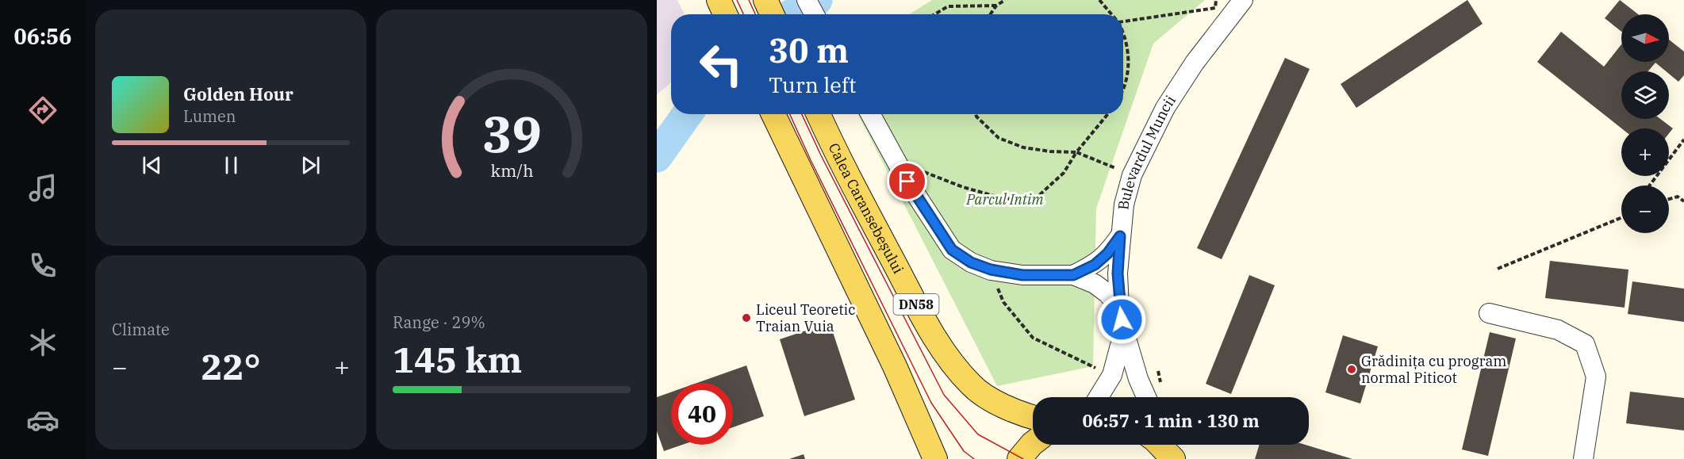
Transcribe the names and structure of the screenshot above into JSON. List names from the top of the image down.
{
  "streets": {
    "main road": ["Calea Caransebeșului", "DN58"],
    "street": ["Bulevardul Muncii"]
  },
  "parks": ["Parcul Intim"],
  "places": ["Liceul Teoretic Traian Vuia", "Grădinița cu program normal Piticot"],
  "north": "right",
  "page": {
    "tabs": "06:56",
    "map_buttons": ["+", "−"],
    "turn": ["30 m", "Turn left"],
    "song": ["Golden Hour", "Lumen"],
    "tile": [
      "Climate",
      ["Range · 29%", "145 km"]
    ],
    "heat": ["−", "22°", "+"],
    "limit": "40",
    "trip": "06:57 · 1 min · 130 m",
    "gauge": ["39", "km/h"]
  }
}
